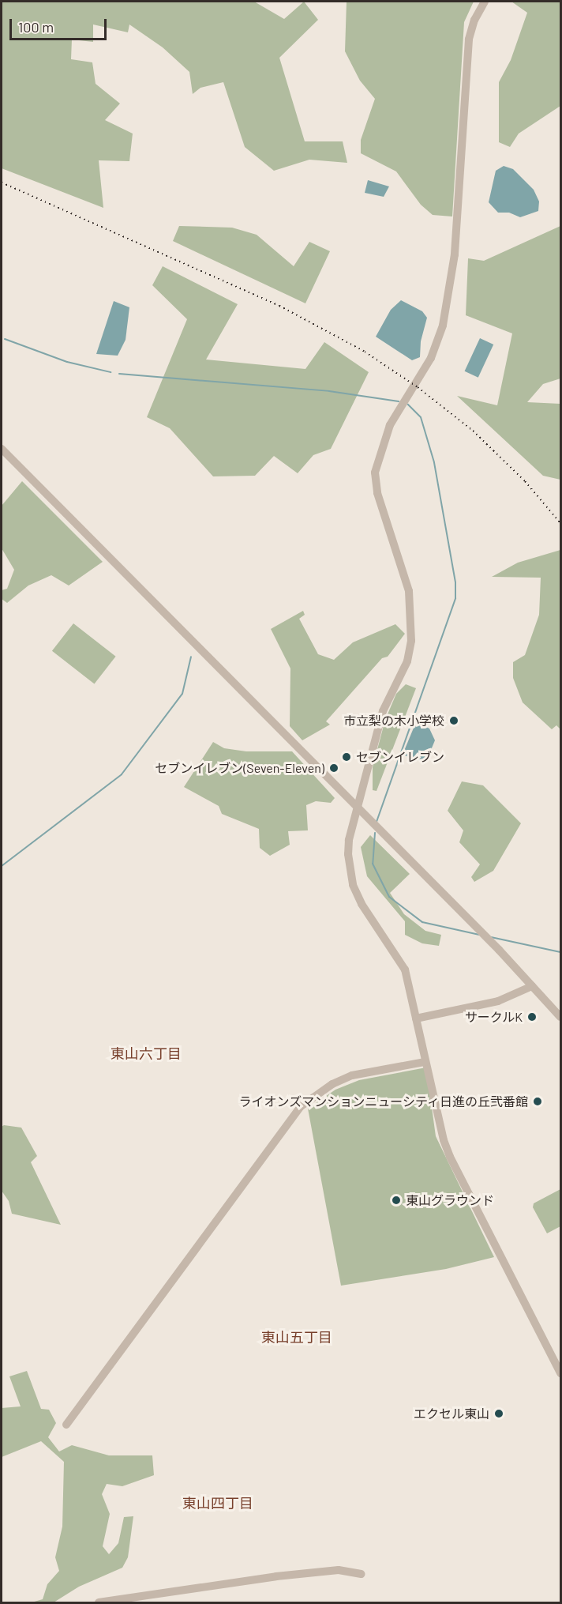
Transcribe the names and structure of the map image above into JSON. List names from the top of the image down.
{
  "districts": ["東山六丁目", "東山五丁目", "東山四丁目"],
  "places": [
    "市立梨の木小学校",
    "セブンイレブン",
    "セブンイレブン(Seven-Eleven)",
    "サークルK",
    "ライオンズマンションニューシティ日進の丘弐番館",
    "東山グラウンド",
    "エクセル東山"
  ],
  "scale_bar": "100 m"
}
